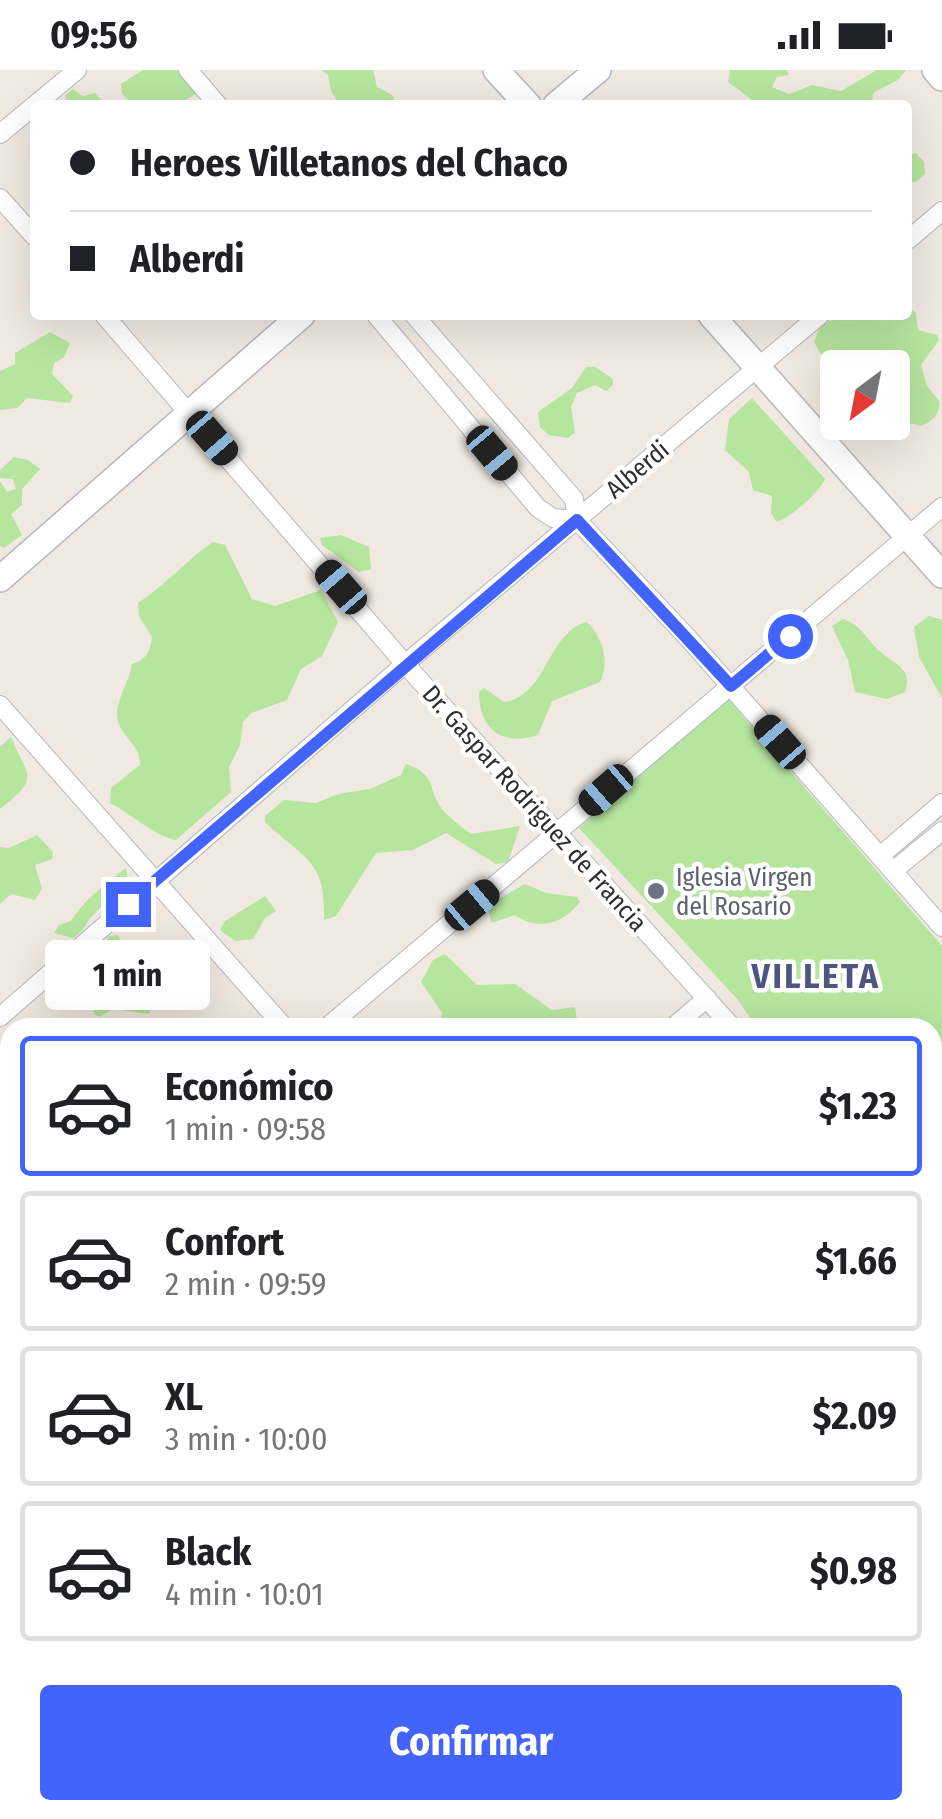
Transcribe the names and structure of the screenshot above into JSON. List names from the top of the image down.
{
  "streets": {
    "street": ["Alberdi", "Dr. Gaspar Rodriguez de Francia"]
  },
  "crossings": [
    ["Alberdi", "Dr. Gaspar Rodriguez de Francia"]
  ],
  "districts": ["VILLETA"],
  "places": ["Iglesia Virgen del Rosario"],
  "north": "bottom left",
  "page": {
    "status": "09:56",
    "banner": ["Heroes Villetanos del Chaco", "Alberdi"],
    "bubble": "1 min",
    "list": [
      {
        "name": "Económico",
        "note": "1 min · 09:58",
        "value": "$1.23"
      },
      {
        "name": "Confort",
        "note": "2 min · 09:59",
        "value": "$1.66"
      },
      {
        "name": "XL",
        "note": "3 min · 10:00",
        "value": "$2.09"
      },
      {
        "name": "Black",
        "note": "4 min · 10:01",
        "value": "$0.98"
      }
    ],
    "buttons": "Confirmar"
  }
}
